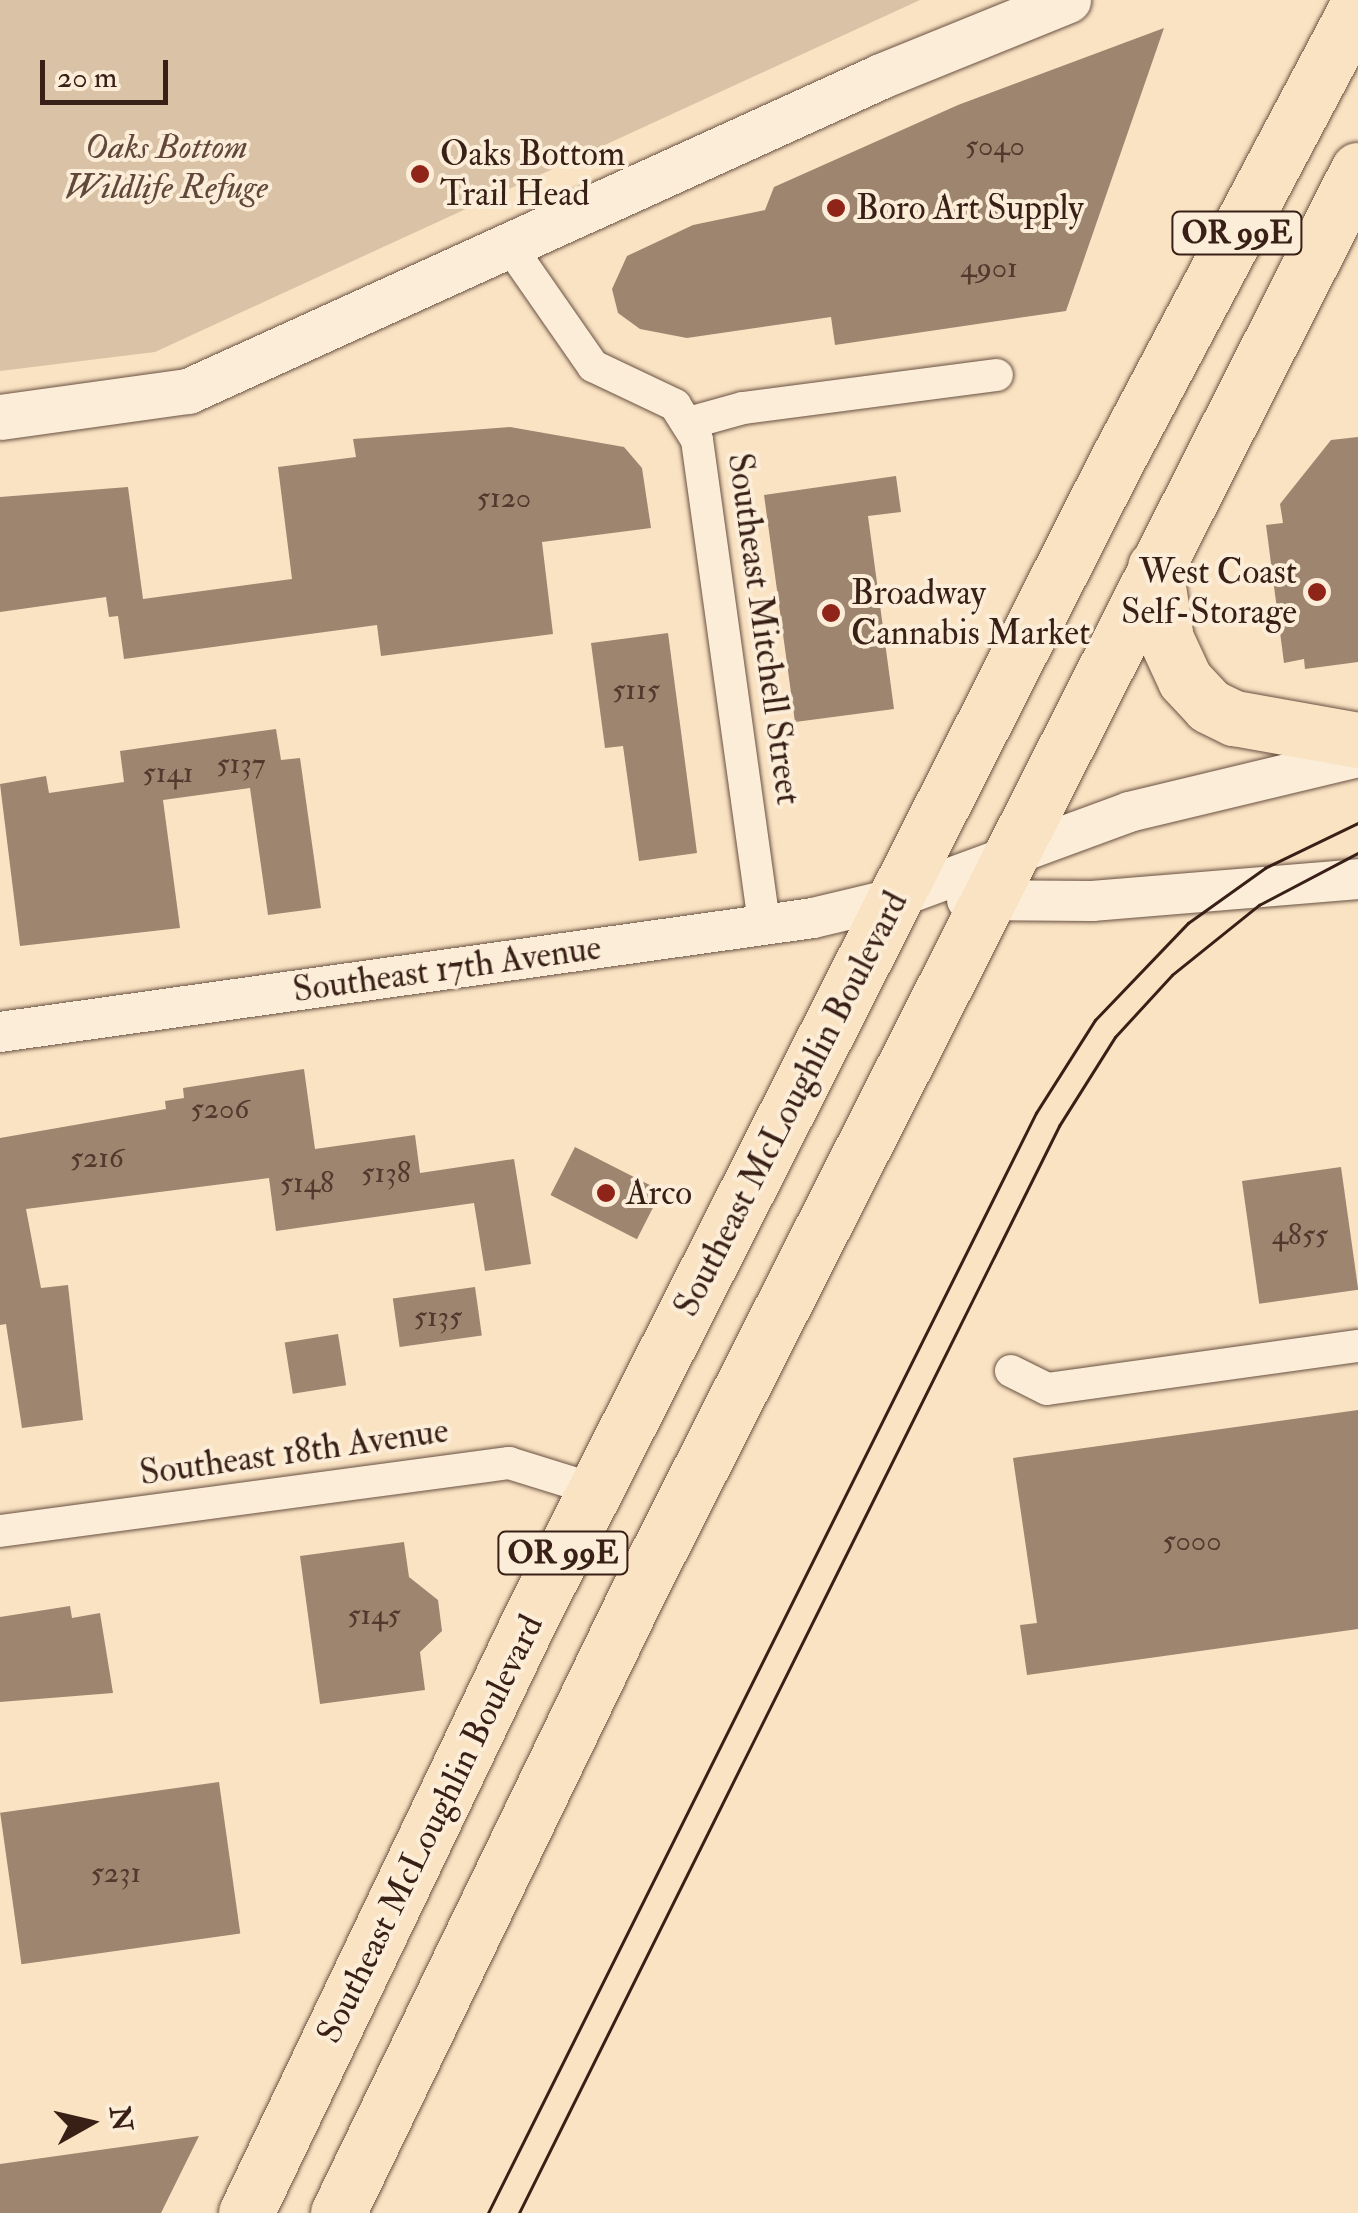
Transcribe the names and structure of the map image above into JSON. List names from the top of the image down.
{
  "streets": {
    "highway": ["OR 99E", "Southeast McLoughlin Boulevard"],
    "street": ["Southeast Mitchell Street", "Southeast 17th Avenue", "Southeast 18th Avenue"]
  },
  "crossings": [
    ["OR 99E", "Southeast 17th Avenue"],
    ["Southeast Mitchell Street", "Southeast 17th Avenue"],
    ["Southeast 17th Avenue", "Southeast McLoughlin Boulevard"],
    ["Southeast McLoughlin Boulevard", "Southeast 18th Avenue"]
  ],
  "parks": ["Oaks Bottom Wildlife Refuge"],
  "places": [
    "Oaks Bottom Trail Head",
    "Boro Art Supply",
    "West Coast Self-Storage",
    "Broadway Cannabis Market",
    "Arco"
  ],
  "house_numbers": [
    "5040",
    "4901",
    "5120",
    "5115",
    "5137",
    "5141",
    "5206",
    "5216",
    "5138",
    "5148",
    "4855",
    "5135",
    "5000",
    "5145",
    "5231"
  ],
  "scale_bar": "20 m",
  "north": "right"
}
